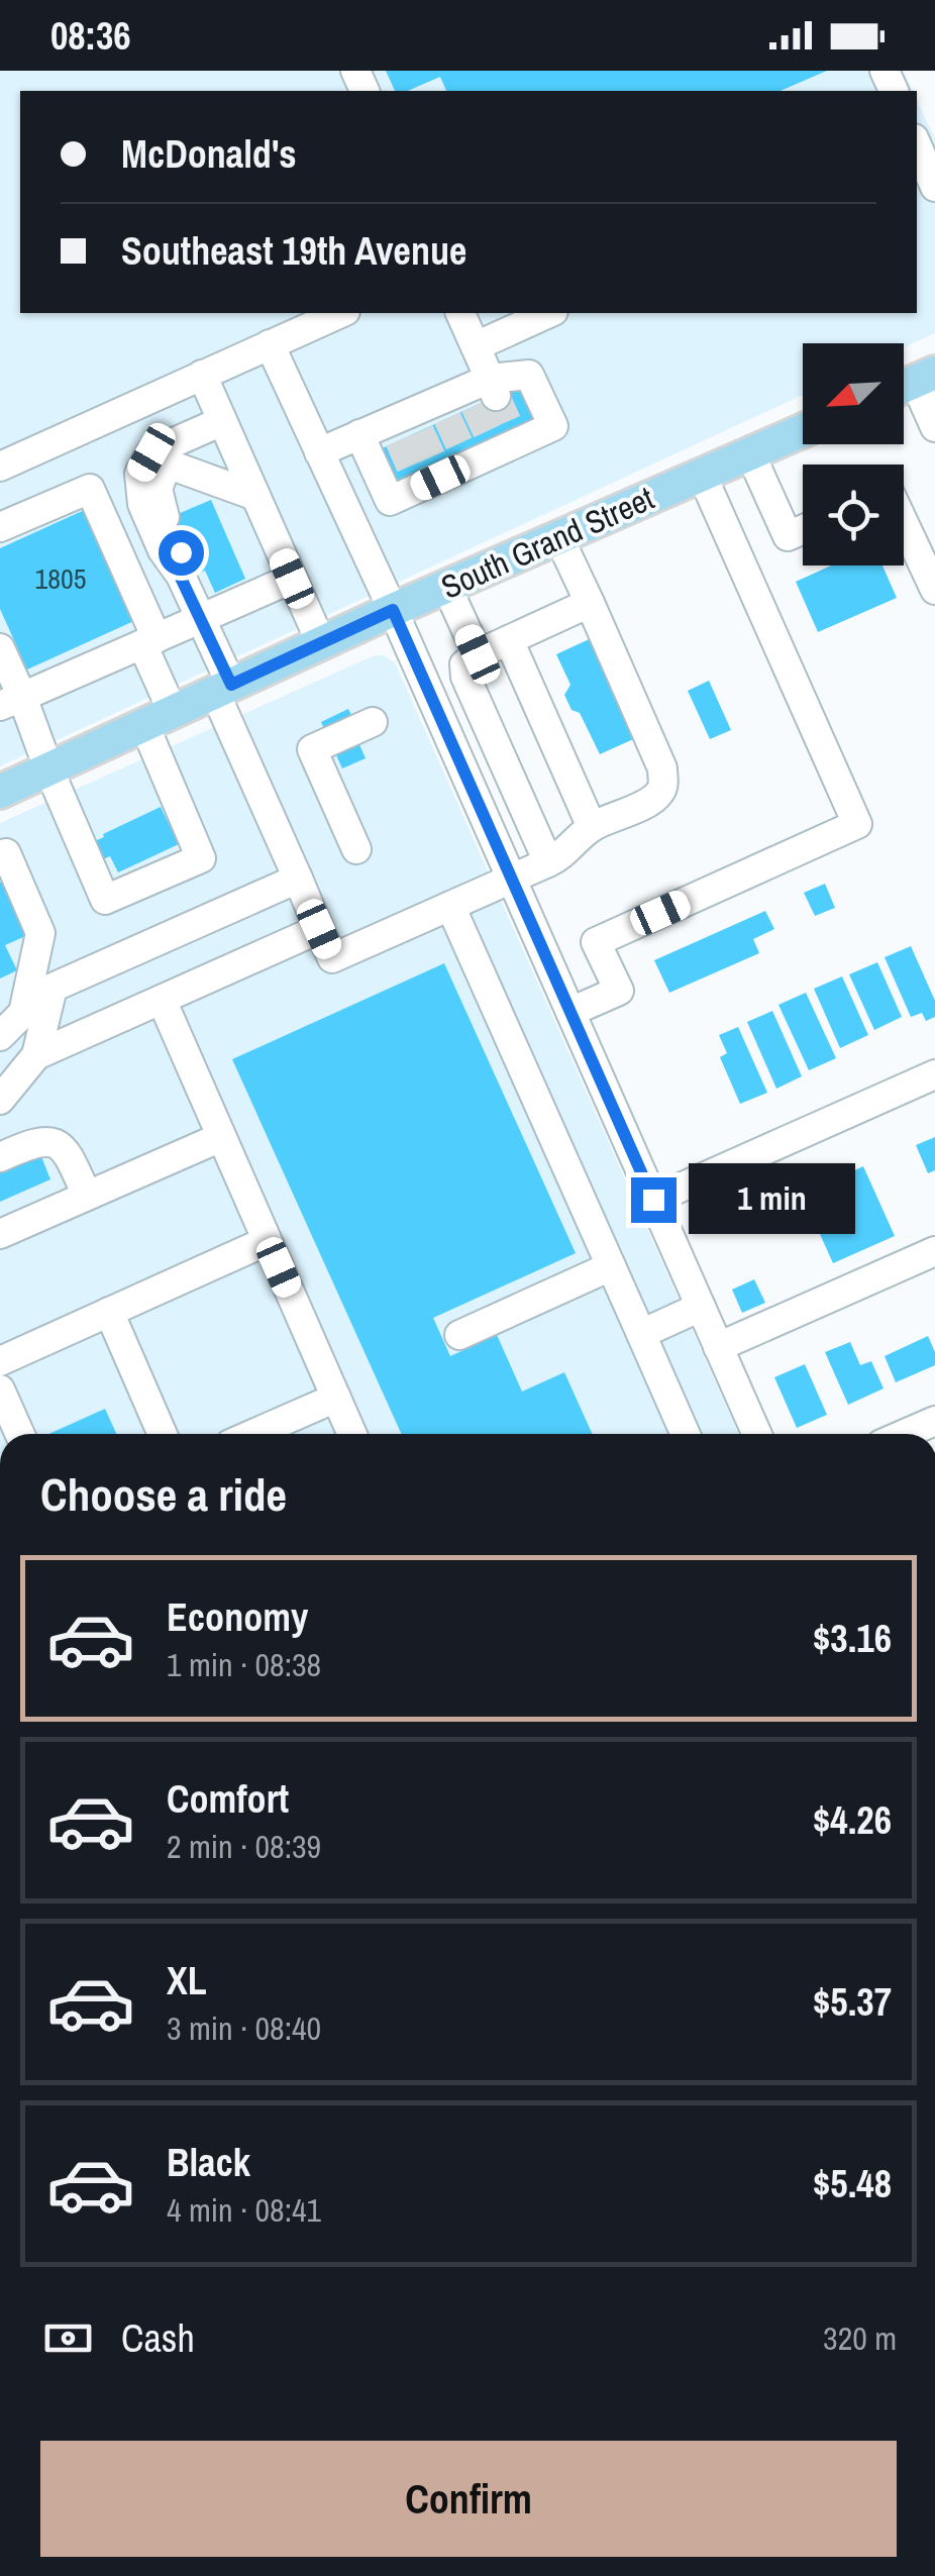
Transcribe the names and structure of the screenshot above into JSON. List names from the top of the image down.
{
  "streets": {
    "main road": ["South Grand Street"]
  },
  "house_numbers": ["1805"],
  "north": "bottom left",
  "page": {
    "status": "08:36",
    "banner": ["McDonald's", "Southeast 19th Avenue"],
    "bubble": "1 min",
    "heading": "Choose a ride",
    "list": [
      {
        "name": "Economy",
        "note": "1 min · 08:38",
        "value": "$3.16"
      },
      {
        "name": "Comfort",
        "note": "2 min · 08:39",
        "value": "$4.26"
      },
      {
        "name": "XL",
        "note": "3 min · 08:40",
        "value": "$5.37"
      },
      {
        "name": "Black",
        "note": "4 min · 08:41",
        "value": "$5.48"
      }
    ],
    "pay": ["Cash", "320 m"],
    "buttons": "Confirm"
  }
}
